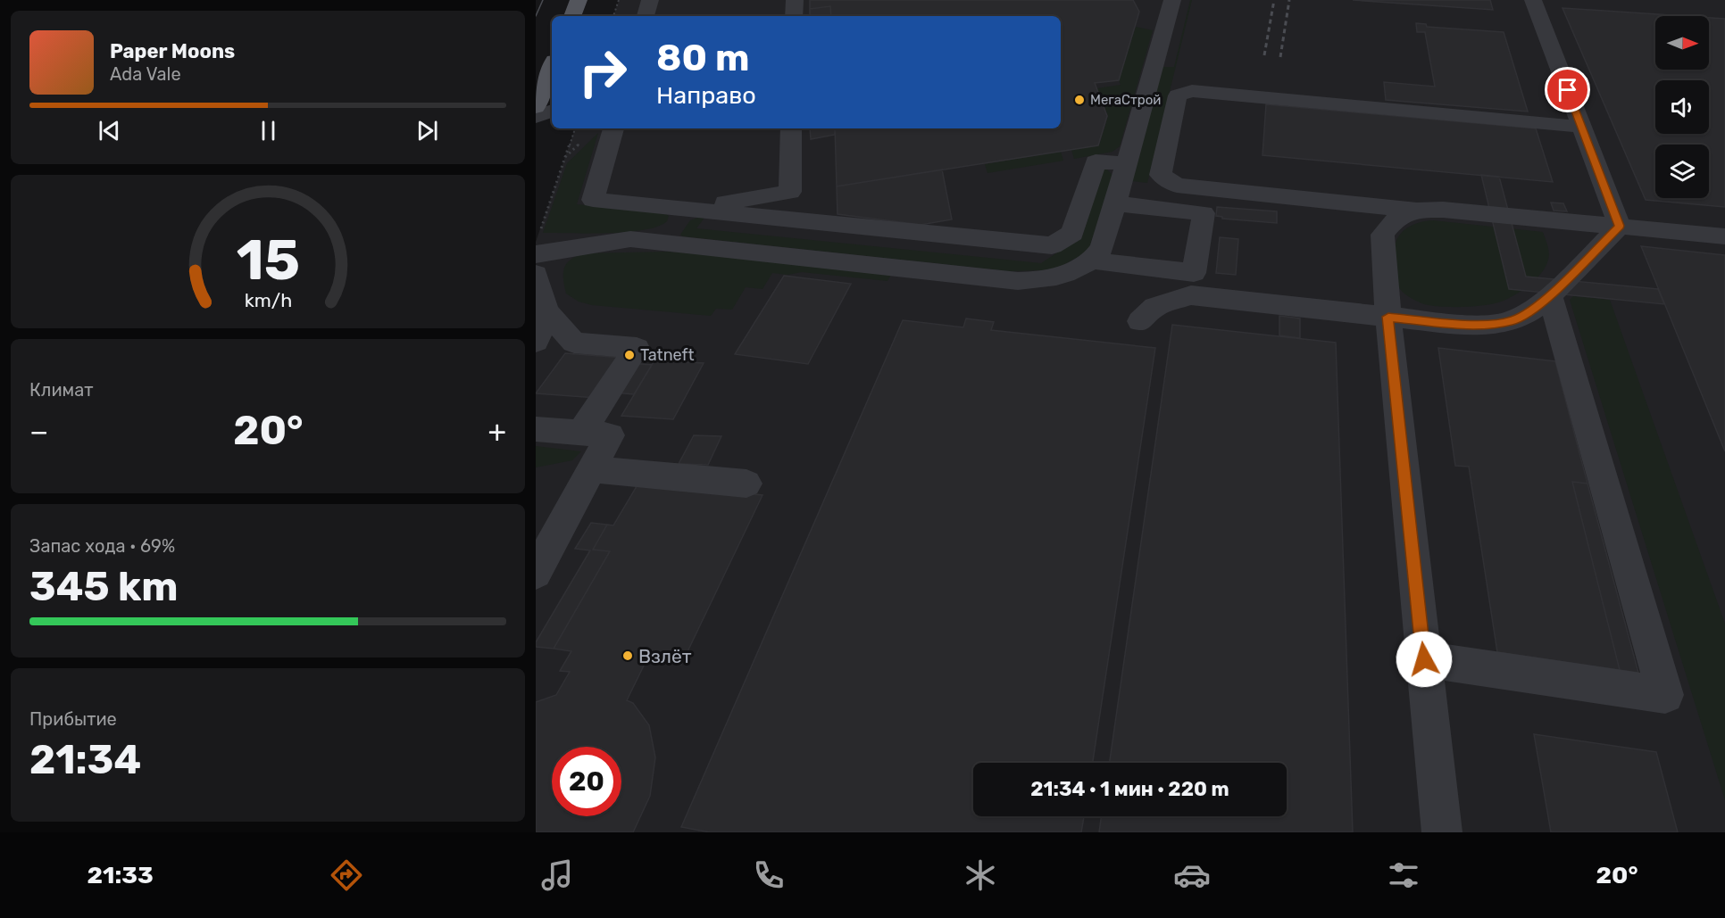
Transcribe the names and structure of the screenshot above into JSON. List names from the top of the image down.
{
  "places": ["МегаСтрой", "Tatneft", "Взлёт"],
  "north": "right",
  "page": {
    "turn": ["80 m", "Направо"],
    "song": ["Paper Moons", "Ada Vale"],
    "tile": [
      "Климат",
      ["Запас хода · 69%", "345 km"],
      ["Прибытие", "21:34"]
    ],
    "heat": ["−", "20°", "+"],
    "limit": "20",
    "trip": "21:34 · 1 мин · 220 m",
    "tabs": ["21:33", "20°"],
    "gauge": ["15", "km/h"]
  }
}
